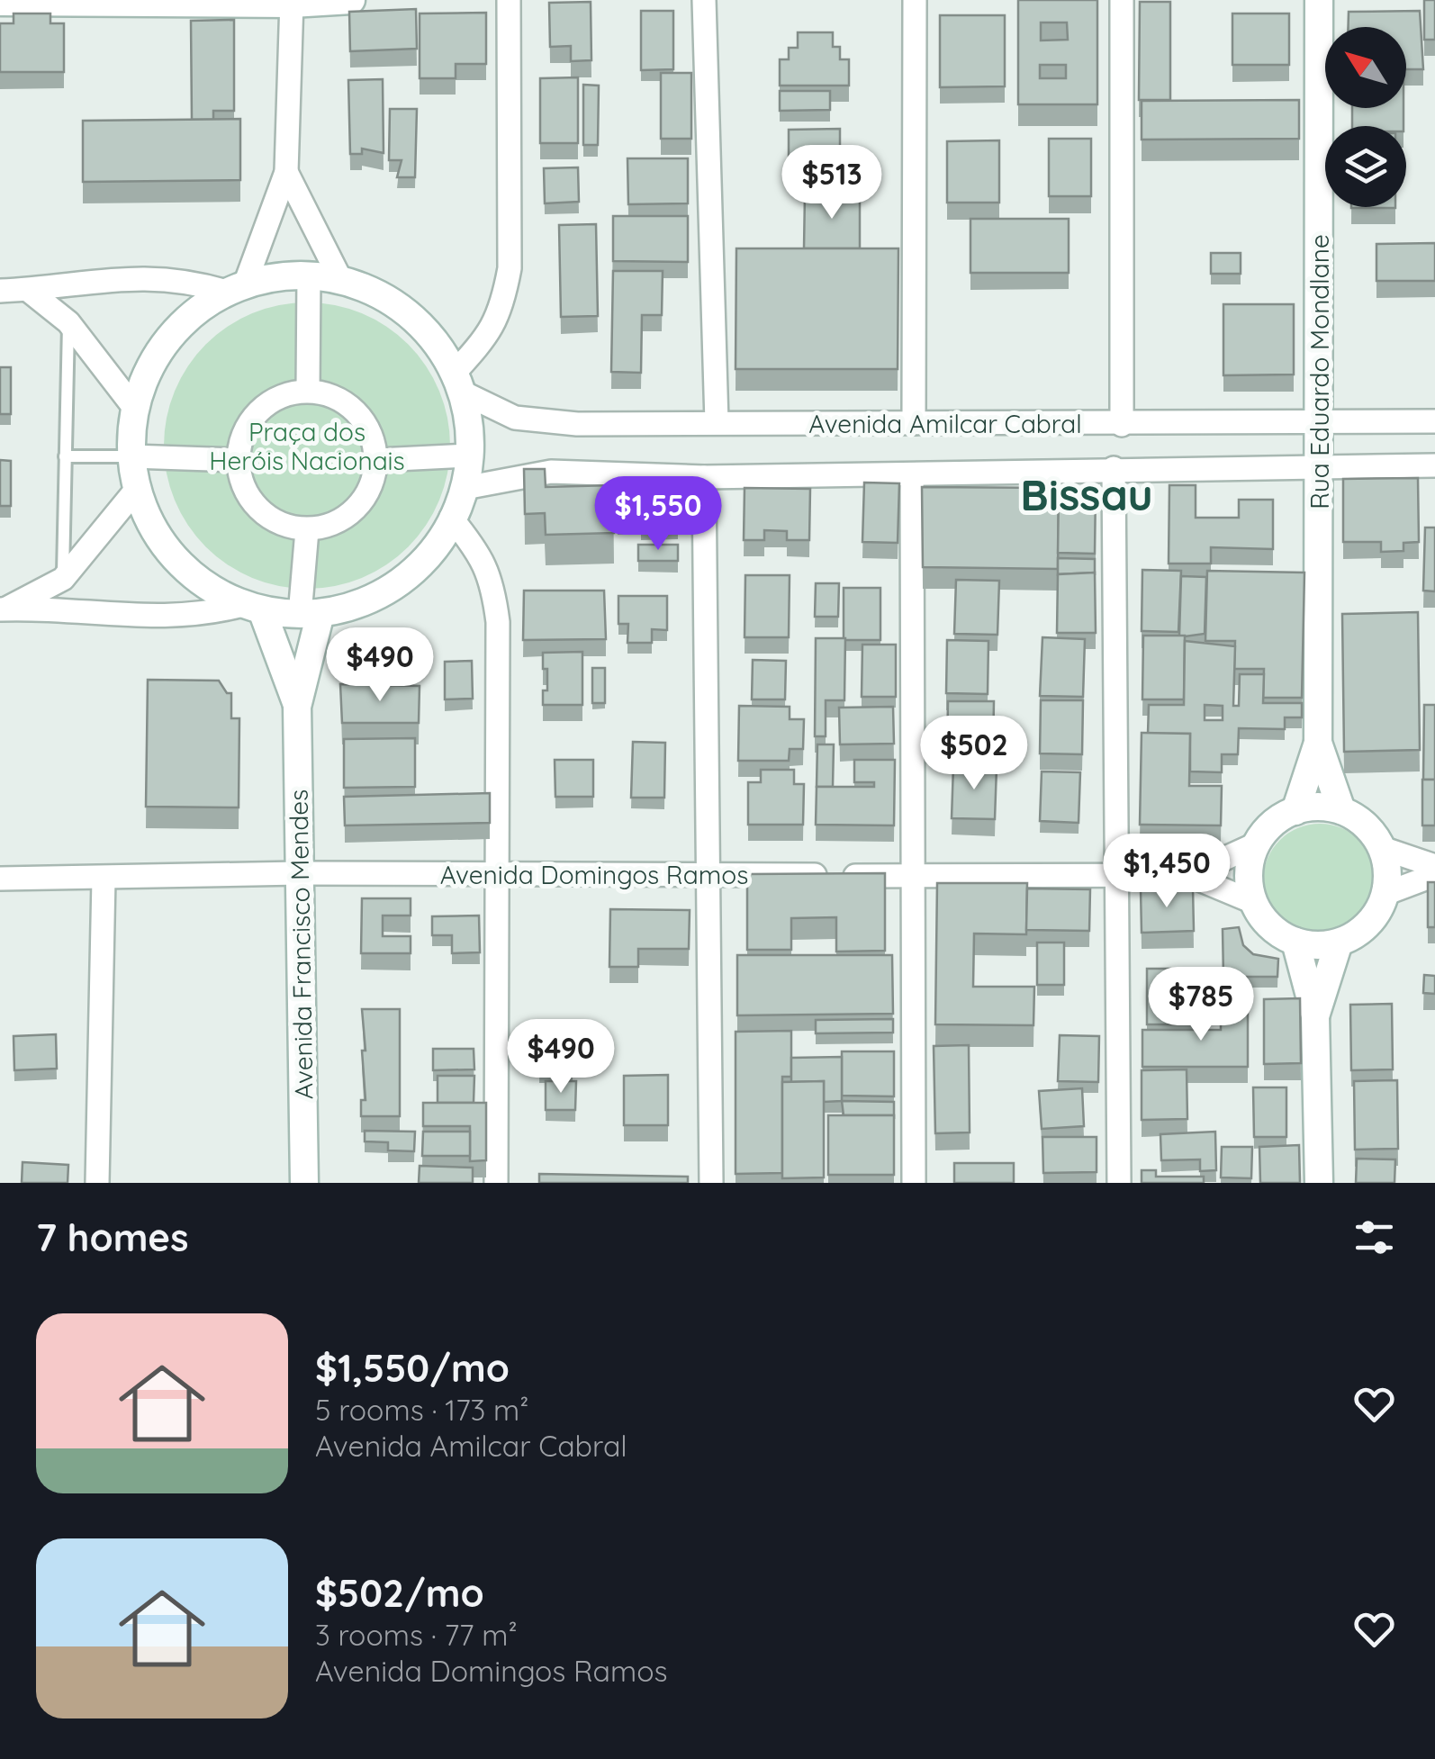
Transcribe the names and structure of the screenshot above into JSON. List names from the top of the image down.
{
  "streets": {
    "street": [
      "Rua Eduardo Mondlane",
      "Avenida Amilcar Cabral",
      "Avenida Domingos Ramos",
      "Avenida Francisco Mendes"
    ]
  },
  "crossings": [
    ["Rua Eduardo Mondlane", "Avenida Amilcar Cabral"],
    ["Rua Eduardo Mondlane", "Avenida Domingos Ramos"],
    ["Avenida Domingos Ramos", "Avenida Francisco Mendes"]
  ],
  "districts": ["Bissau"],
  "parks": ["Praça dos Heróis Nacionais"],
  "north": "top left",
  "page": {
    "price": [
      "$513",
      "$1,550",
      "$490",
      "$502",
      "$1,450",
      "$785",
      "$490"
    ],
    "heading": "7 homes",
    "list": [
      {
        "name": "$1,550/mo",
        "note": "5 rooms · 173 m² · Avenida Amilcar Cabral"
      },
      {
        "name": "$502/mo",
        "note": "3 rooms · 77 m² · Avenida Domingos Ramos"
      }
    ]
  }
}
